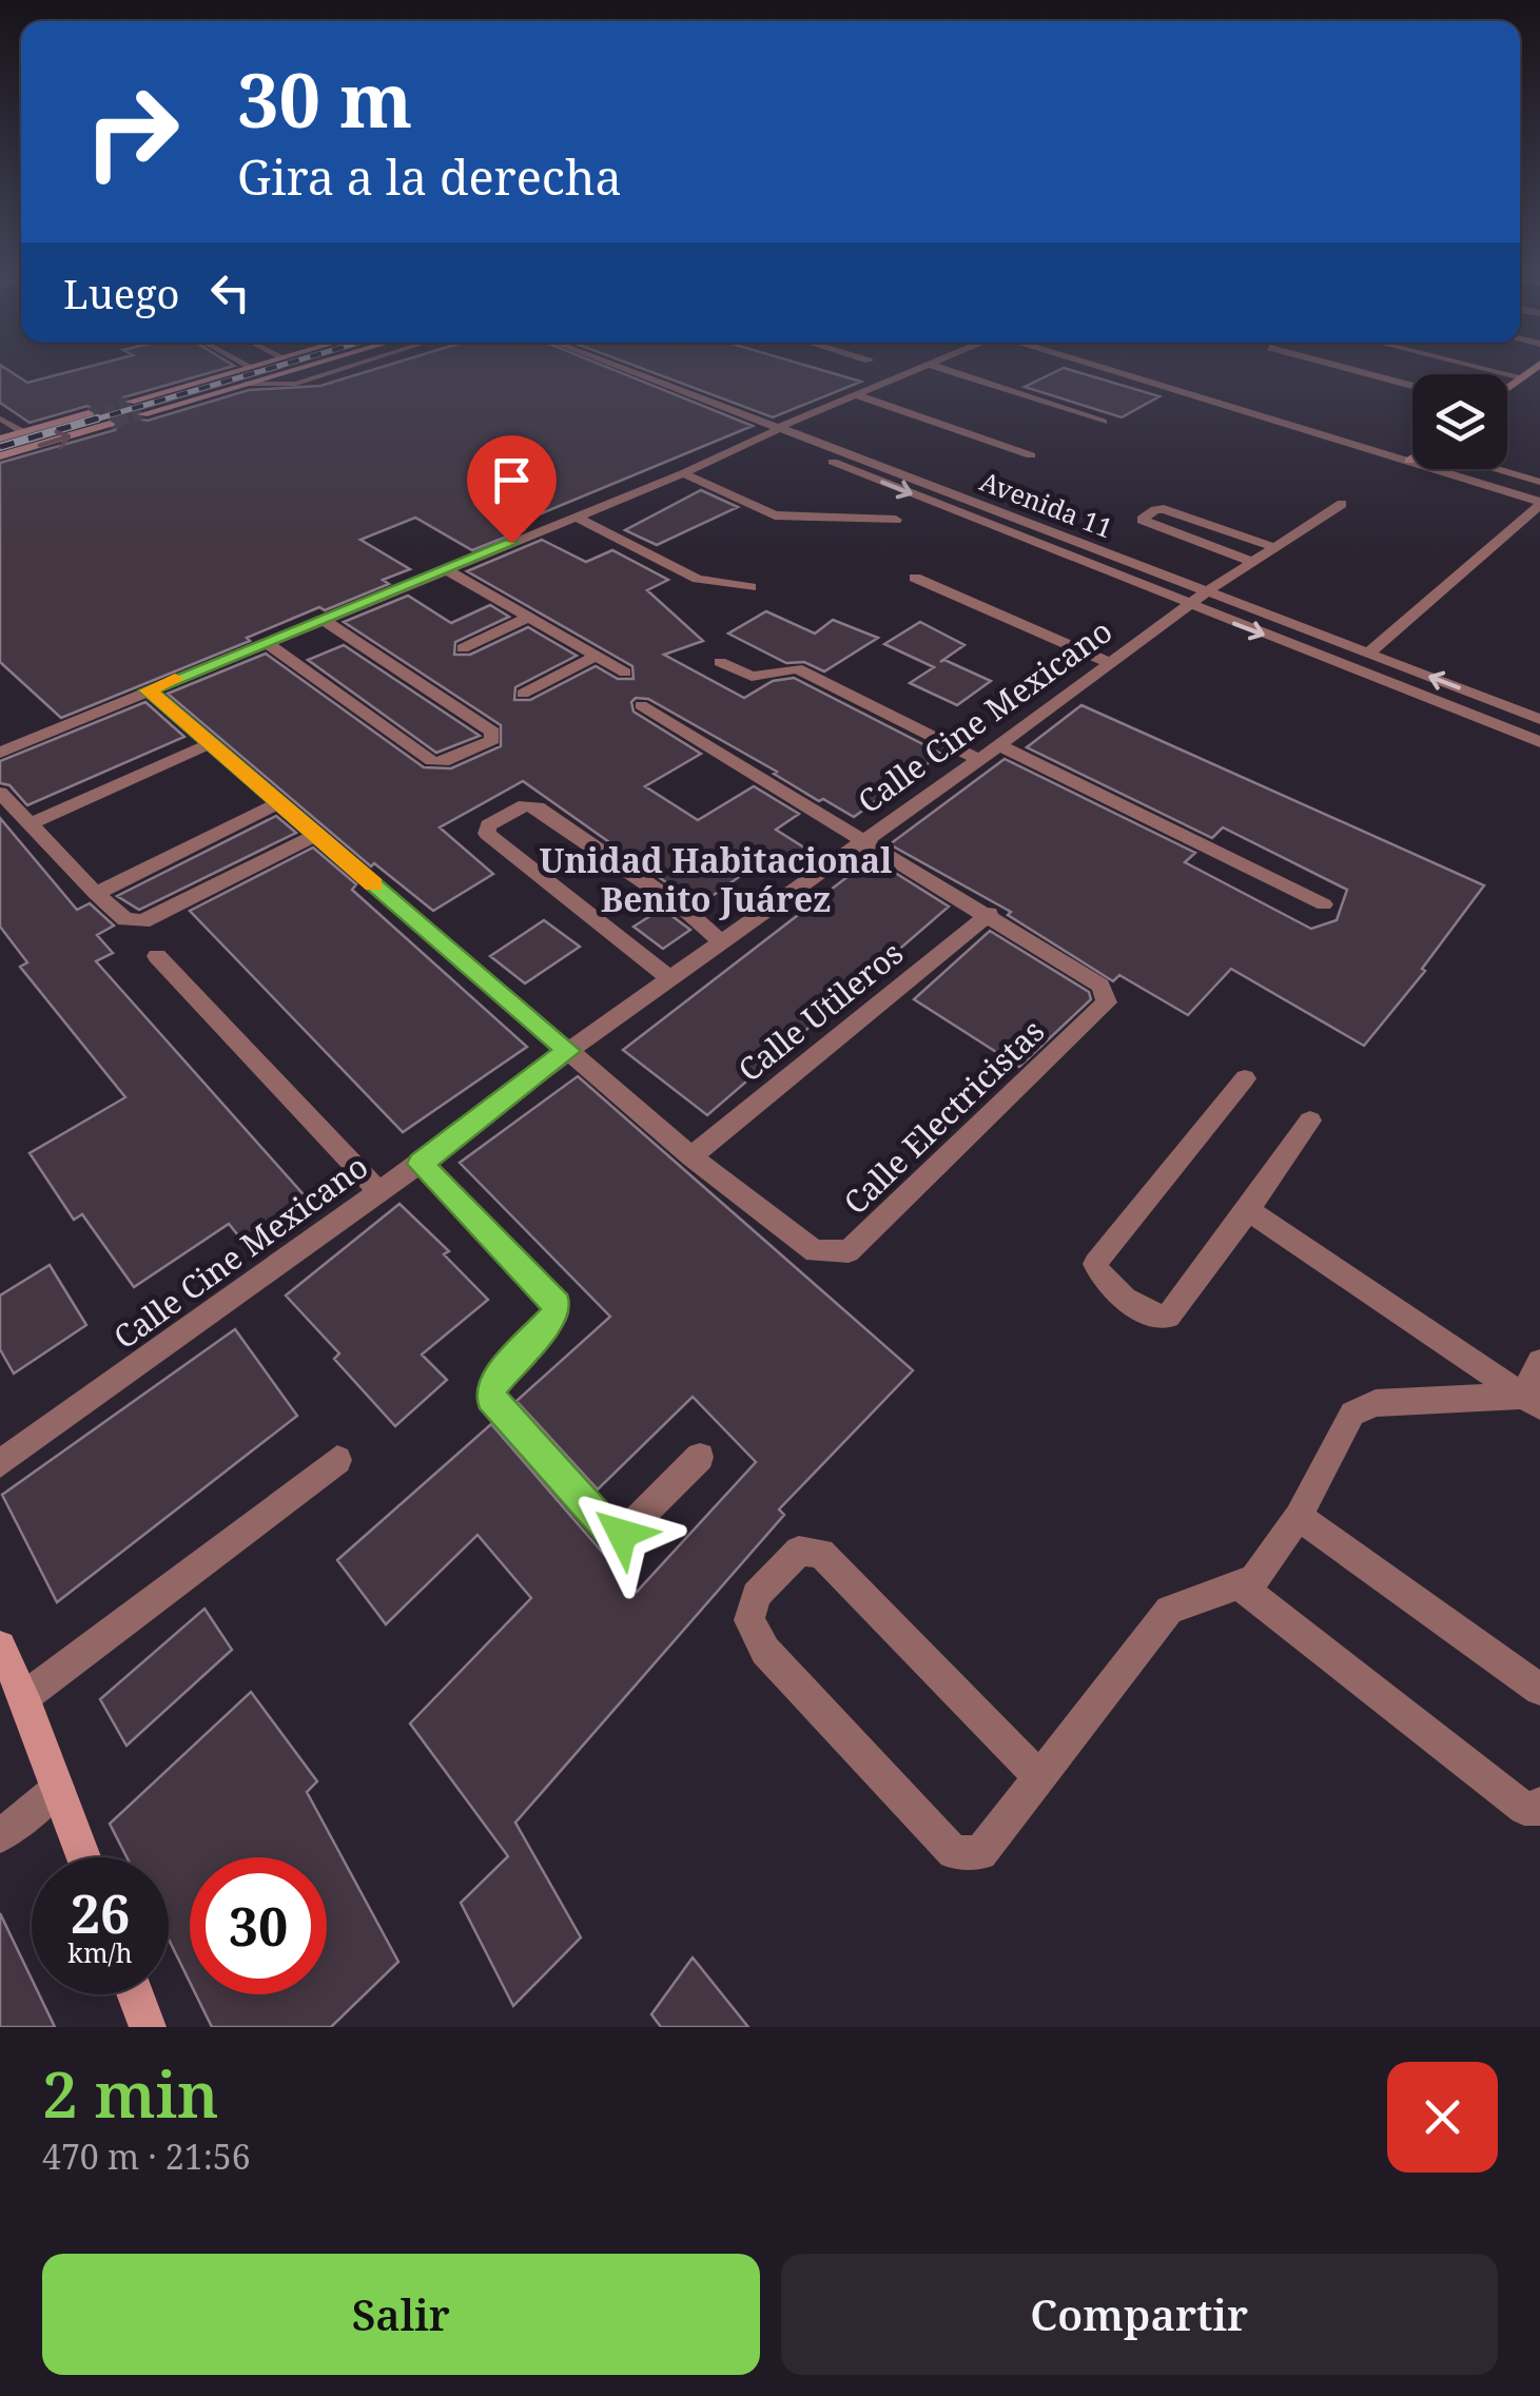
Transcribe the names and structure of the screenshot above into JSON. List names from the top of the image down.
{
  "streets": {
    "street": [
      "Avenida 11",
      "Calle Cine Mexicano",
      "Calle Utileros",
      "Calle Electricistas"
    ]
  },
  "crossings": [
    ["Avenida 11", "Calle Cine Mexicano"],
    ["Calle Utileros", "Calle Electricistas"]
  ],
  "districts": ["Unidad Habitacional Benito Juárez"],
  "page": {
    "turn": ["30 m", "Gira a la derecha"],
    "then": "Luego",
    "speed": "26 km/h",
    "limit": "30",
    "heading": ["2 min", "470 m · 21:56"],
    "buttons": ["Salir", "Compartir"]
  }
}
